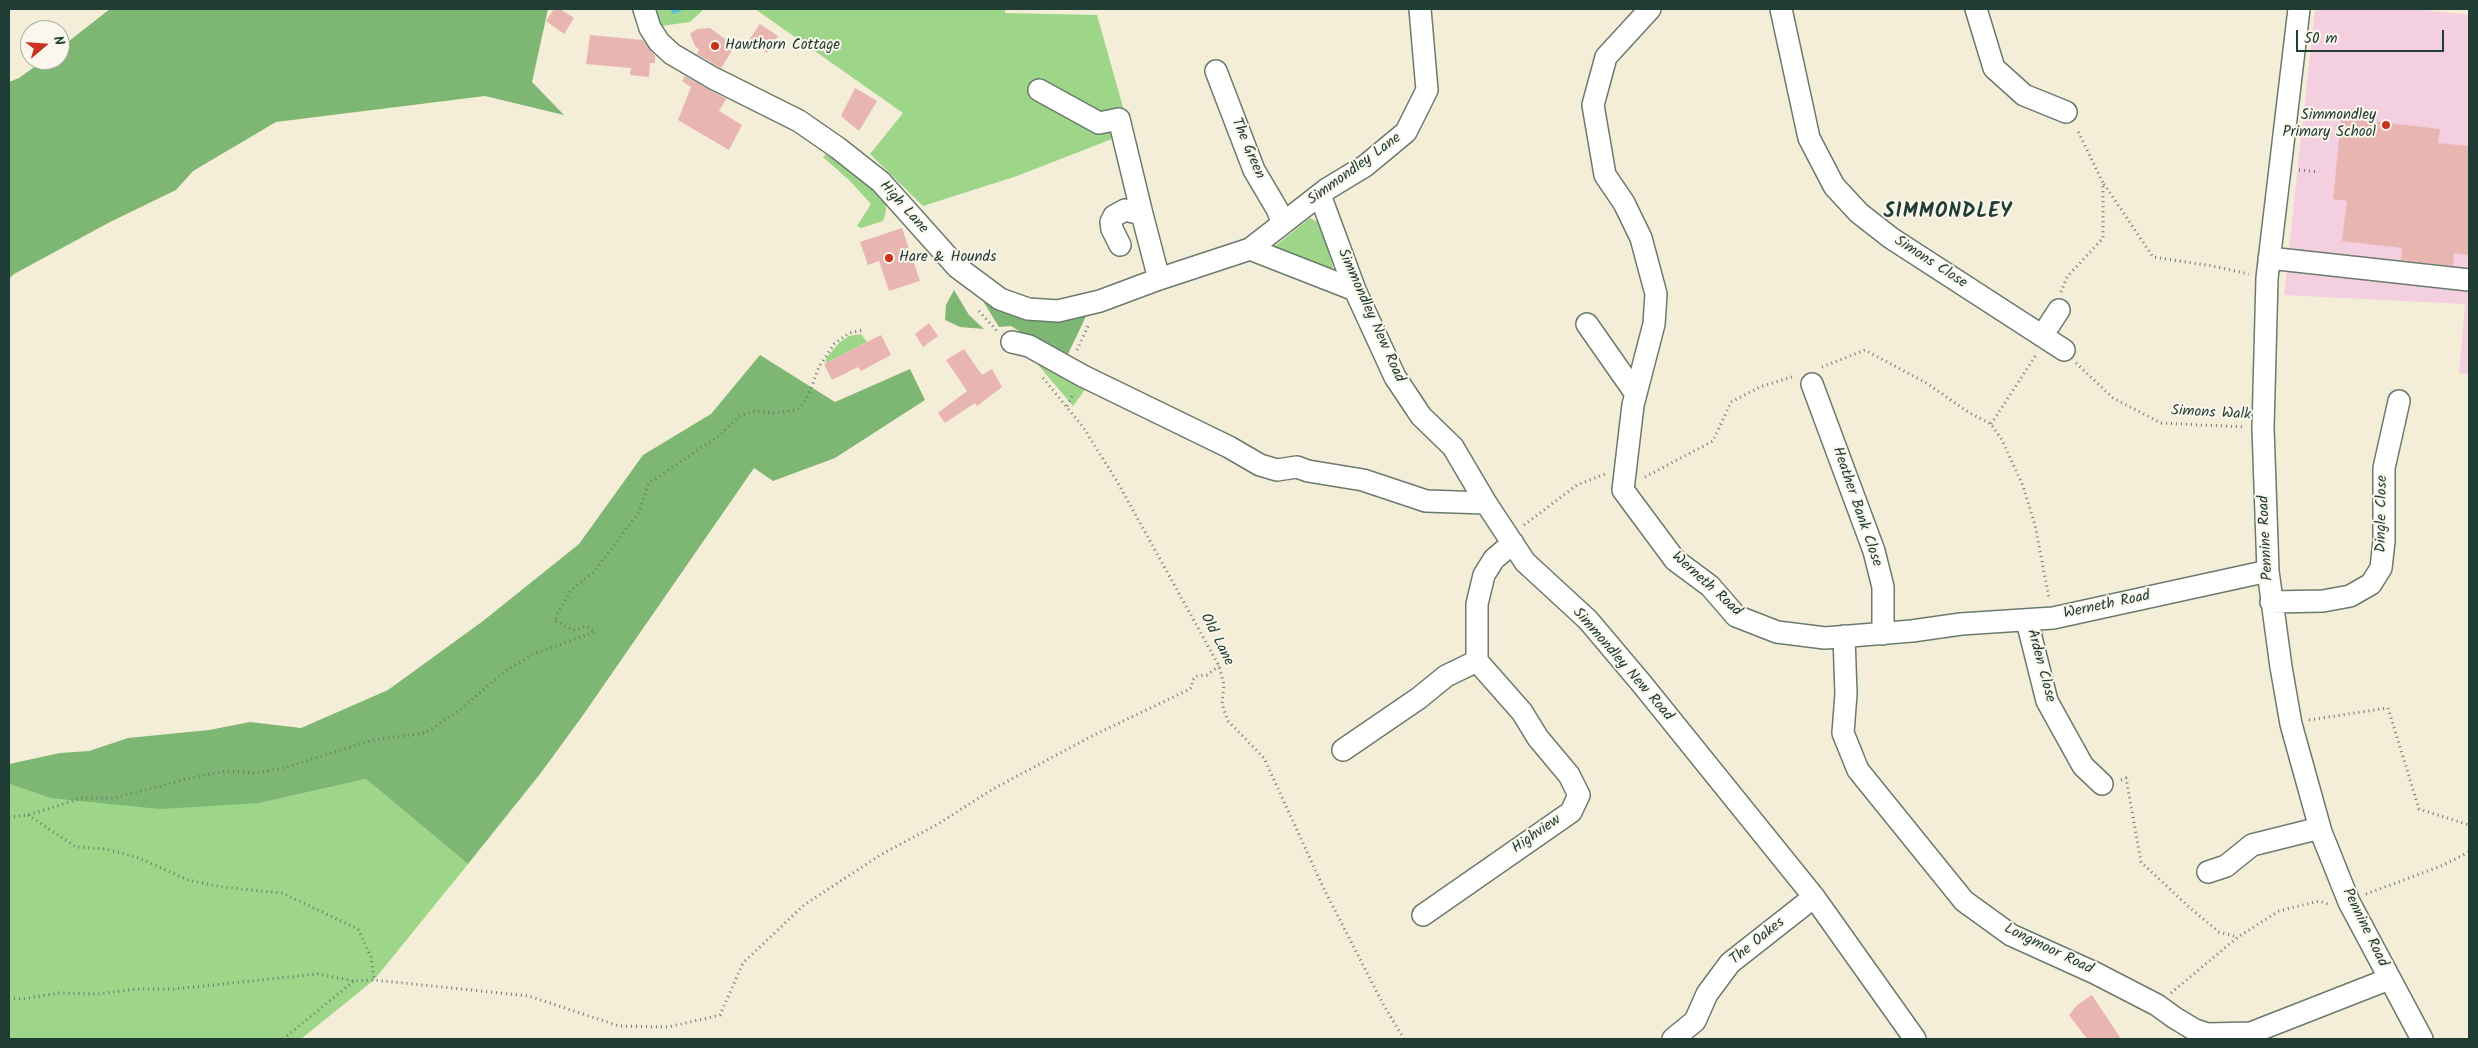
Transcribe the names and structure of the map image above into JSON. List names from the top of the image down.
{
  "streets": {
    "street": [
      "The Green",
      "Simmondley Lane",
      "High Lane",
      "Simons Close",
      "Simmondley New Road",
      "Heather Bank Close",
      "Dingle Close",
      "Pennine Road",
      "Werneth Road",
      "Arden Close",
      "Highview",
      "The Oakes",
      "Longmoor Road"
    ],
    "path": ["Simons Walk", "Old Lane"]
  },
  "crossings": [
    ["The Green", "Simmondley Lane"],
    ["Simmondley Lane", "High Lane"],
    ["Simmondley Lane", "Simmondley New Road"],
    ["Simons Close", "Simons Walk"],
    ["Simmondley New Road", "The Oakes"],
    ["Simons Walk", "Pennine Road"],
    ["Heather Bank Close", "Werneth Road"],
    ["Dingle Close", "Pennine Road"],
    ["Pennine Road", "Werneth Road"],
    ["Pennine Road", "Longmoor Road"],
    ["Werneth Road", "Arden Close"],
    ["Werneth Road", "Longmoor Road"]
  ],
  "districts": ["SIMMONDLEY"],
  "places": ["Hawthorn Cottage", "Simmondley Primary School", "Hare & Hounds"],
  "scale_bar": "50 m",
  "north": "right"
}
